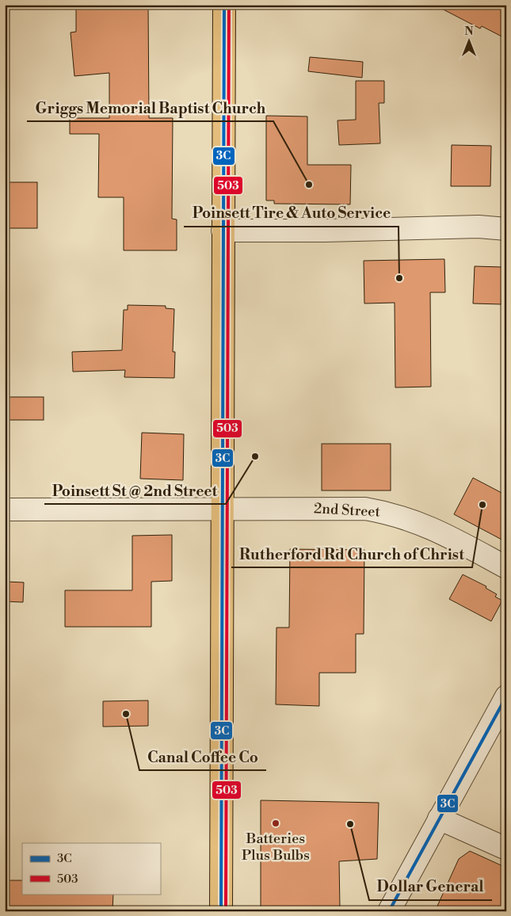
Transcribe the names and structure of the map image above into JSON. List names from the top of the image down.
{
  "streets": {
    "street": ["2nd Street"]
  },
  "places": [
    "Griggs Memorial Baptist Church",
    "Poinsett Tire & Auto Service",
    "Poinsett St @ 2nd Street",
    "Rutherford Rd Church of Christ",
    "Canal Coffee Co",
    "Batteries Plus Bulbs",
    "Dollar General"
  ],
  "lines": ["transit line 3C", "transit line 503"],
  "legend": ["3C", "503"],
  "north": "top"
}
